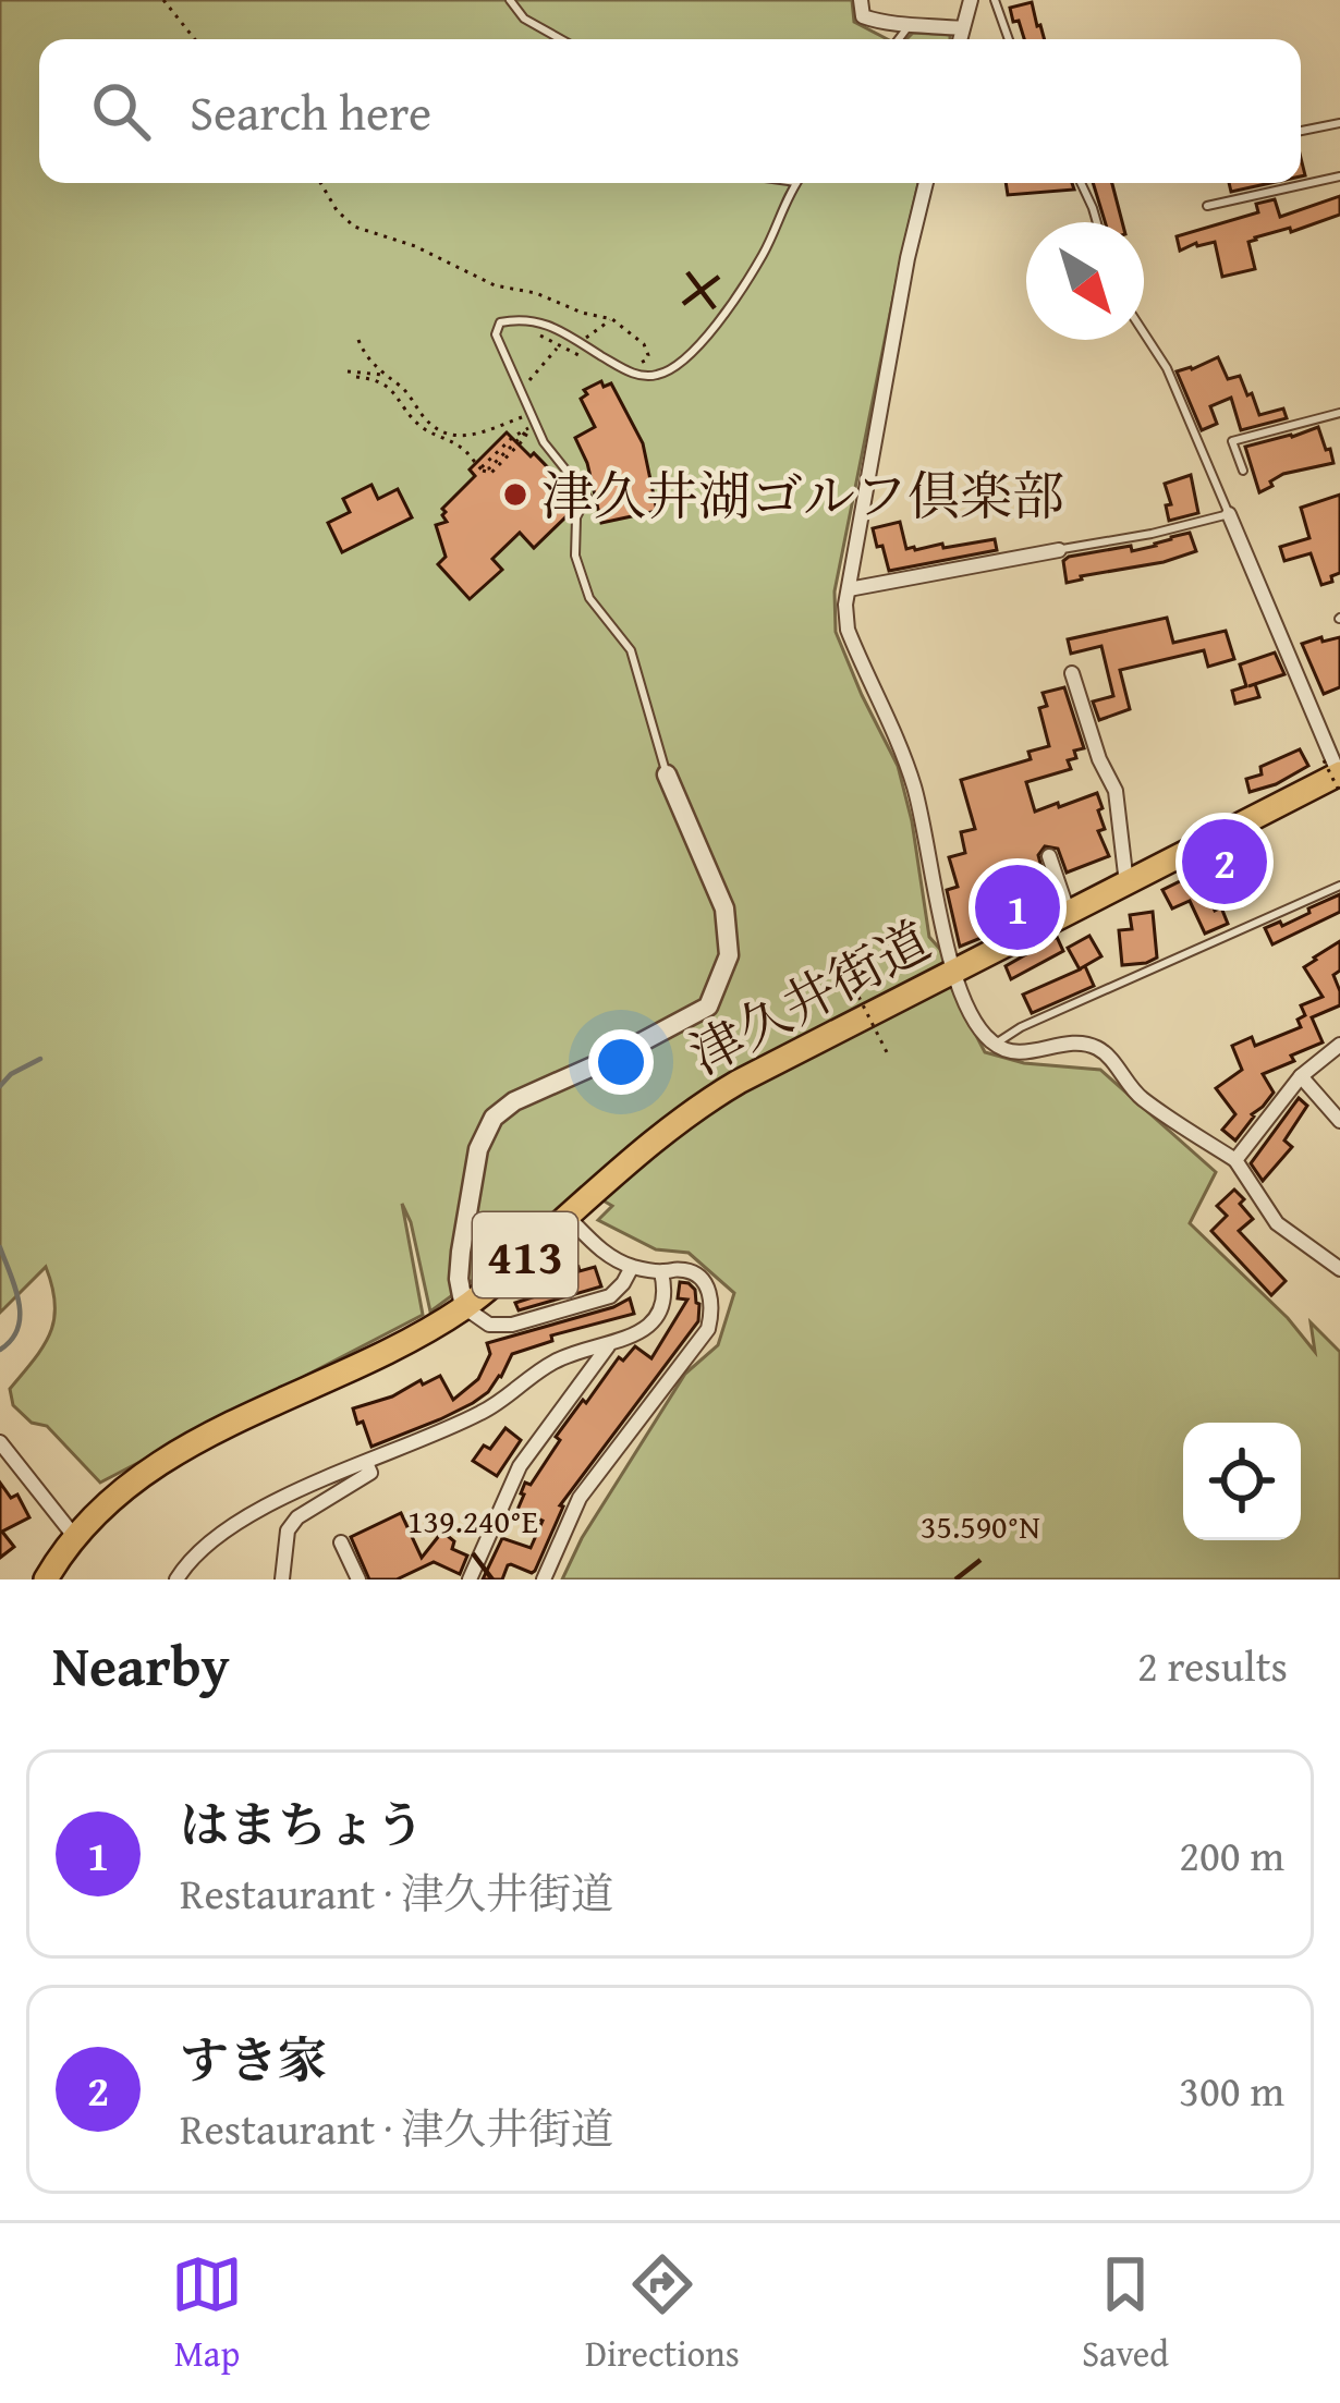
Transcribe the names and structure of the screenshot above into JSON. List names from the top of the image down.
{
  "streets": {
    "highway": ["津久井街道", "413"]
  },
  "places": ["津久井湖ゴルフ倶楽部"],
  "north": "bottom right",
  "page": {
    "search": "Search here",
    "pins": ["2", "1"],
    "heading": ["Nearby", "2 results"],
    "list": [
      {
        "mark": "1",
        "name": "はまちょう",
        "note": "Restaurant · 津久井街道",
        "value": "200 m"
      },
      {
        "mark": "2",
        "name": "すき家",
        "note": "Restaurant · 津久井街道",
        "value": "300 m"
      }
    ],
    "nav": ["Map", "Directions", "Saved"]
  },
  "coordinates": ["139.240°E", "35.590°N"]
}
